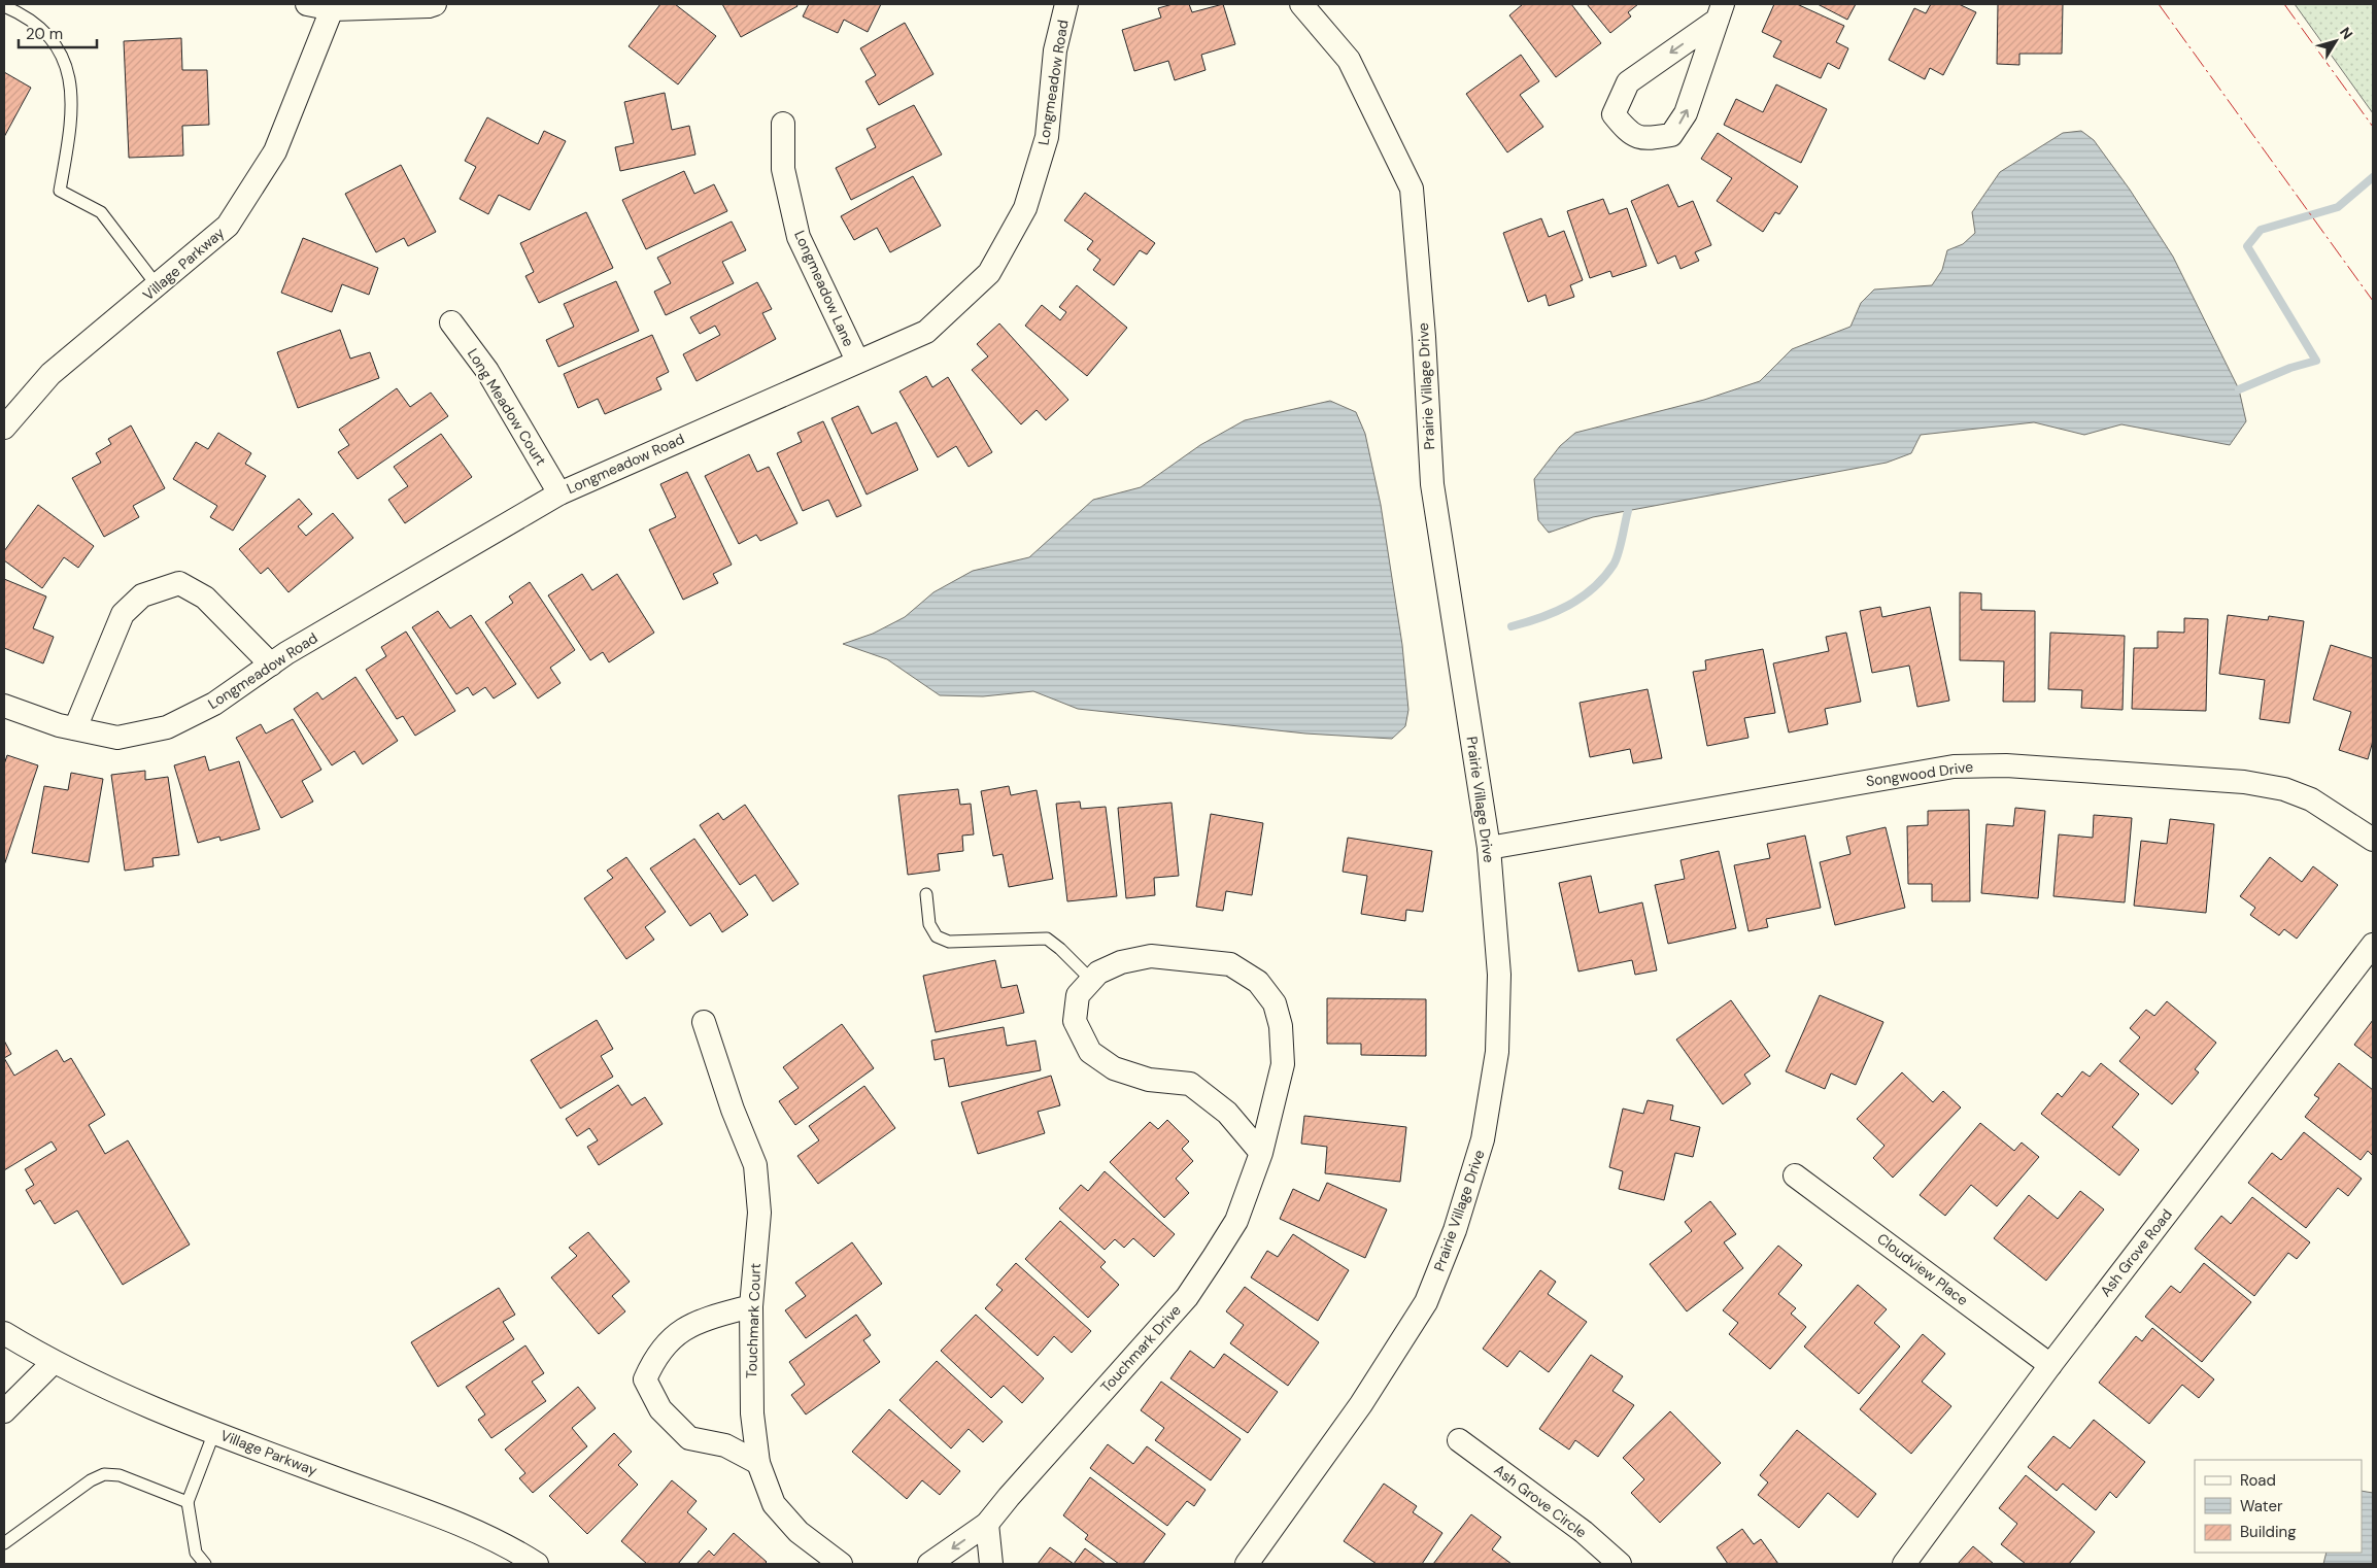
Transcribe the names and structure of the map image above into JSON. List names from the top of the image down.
{
  "streets": {
    "street": [
      "Longmeadow Road",
      "Village Parkway",
      "Longmeadow Lane",
      "Prairie Village Drive",
      "Long Meadow Court",
      "Songwood Drive",
      "Ash Grove Road",
      "Cloudview Place",
      "Touchmark Court",
      "Touchmark Drive",
      "Ash Grove Circle"
    ]
  },
  "crossings": [
    ["Longmeadow Road", "Longmeadow Lane"],
    ["Longmeadow Road", "Long Meadow Court"],
    ["Prairie Village Drive", "Songwood Drive"],
    ["Ash Grove Road", "Cloudview Place"]
  ],
  "legend": ["Road", "Water", "Building"],
  "scale_bar": "20 m",
  "north": "top right"
}
